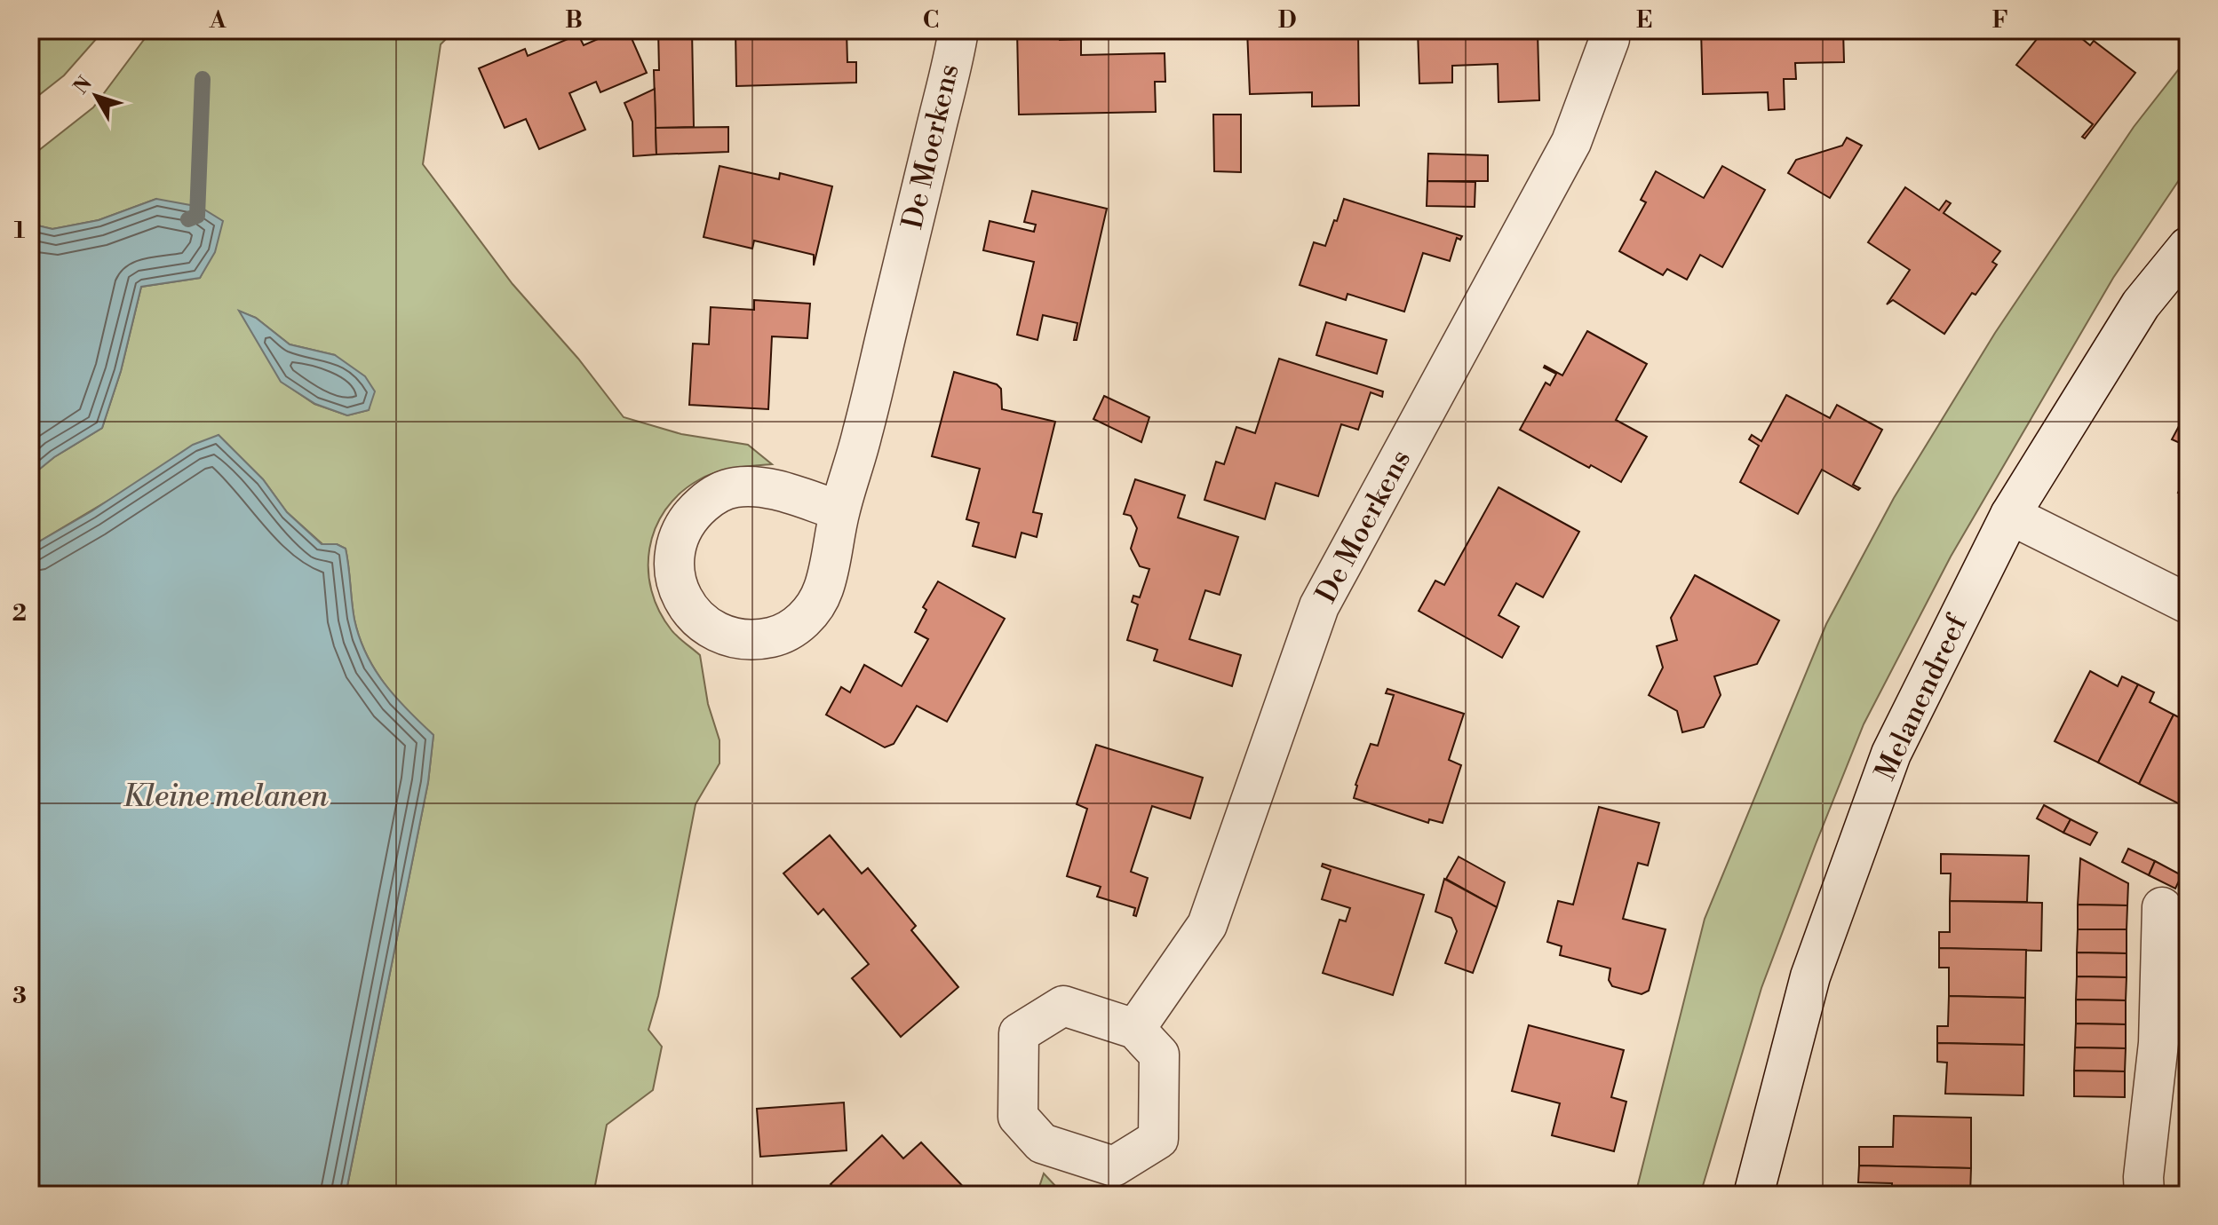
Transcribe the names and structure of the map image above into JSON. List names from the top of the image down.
{
  "streets": {
    "street": ["De Moerkens", "Melanendreef"]
  },
  "water": ["Kleine melanen"],
  "north": "top left",
  "grid": {
    "columns": [
      "A",
      "B",
      "C",
      "D",
      "E",
      "F"
    ],
    "rows": ["1", "2", "3"]
  }
}
